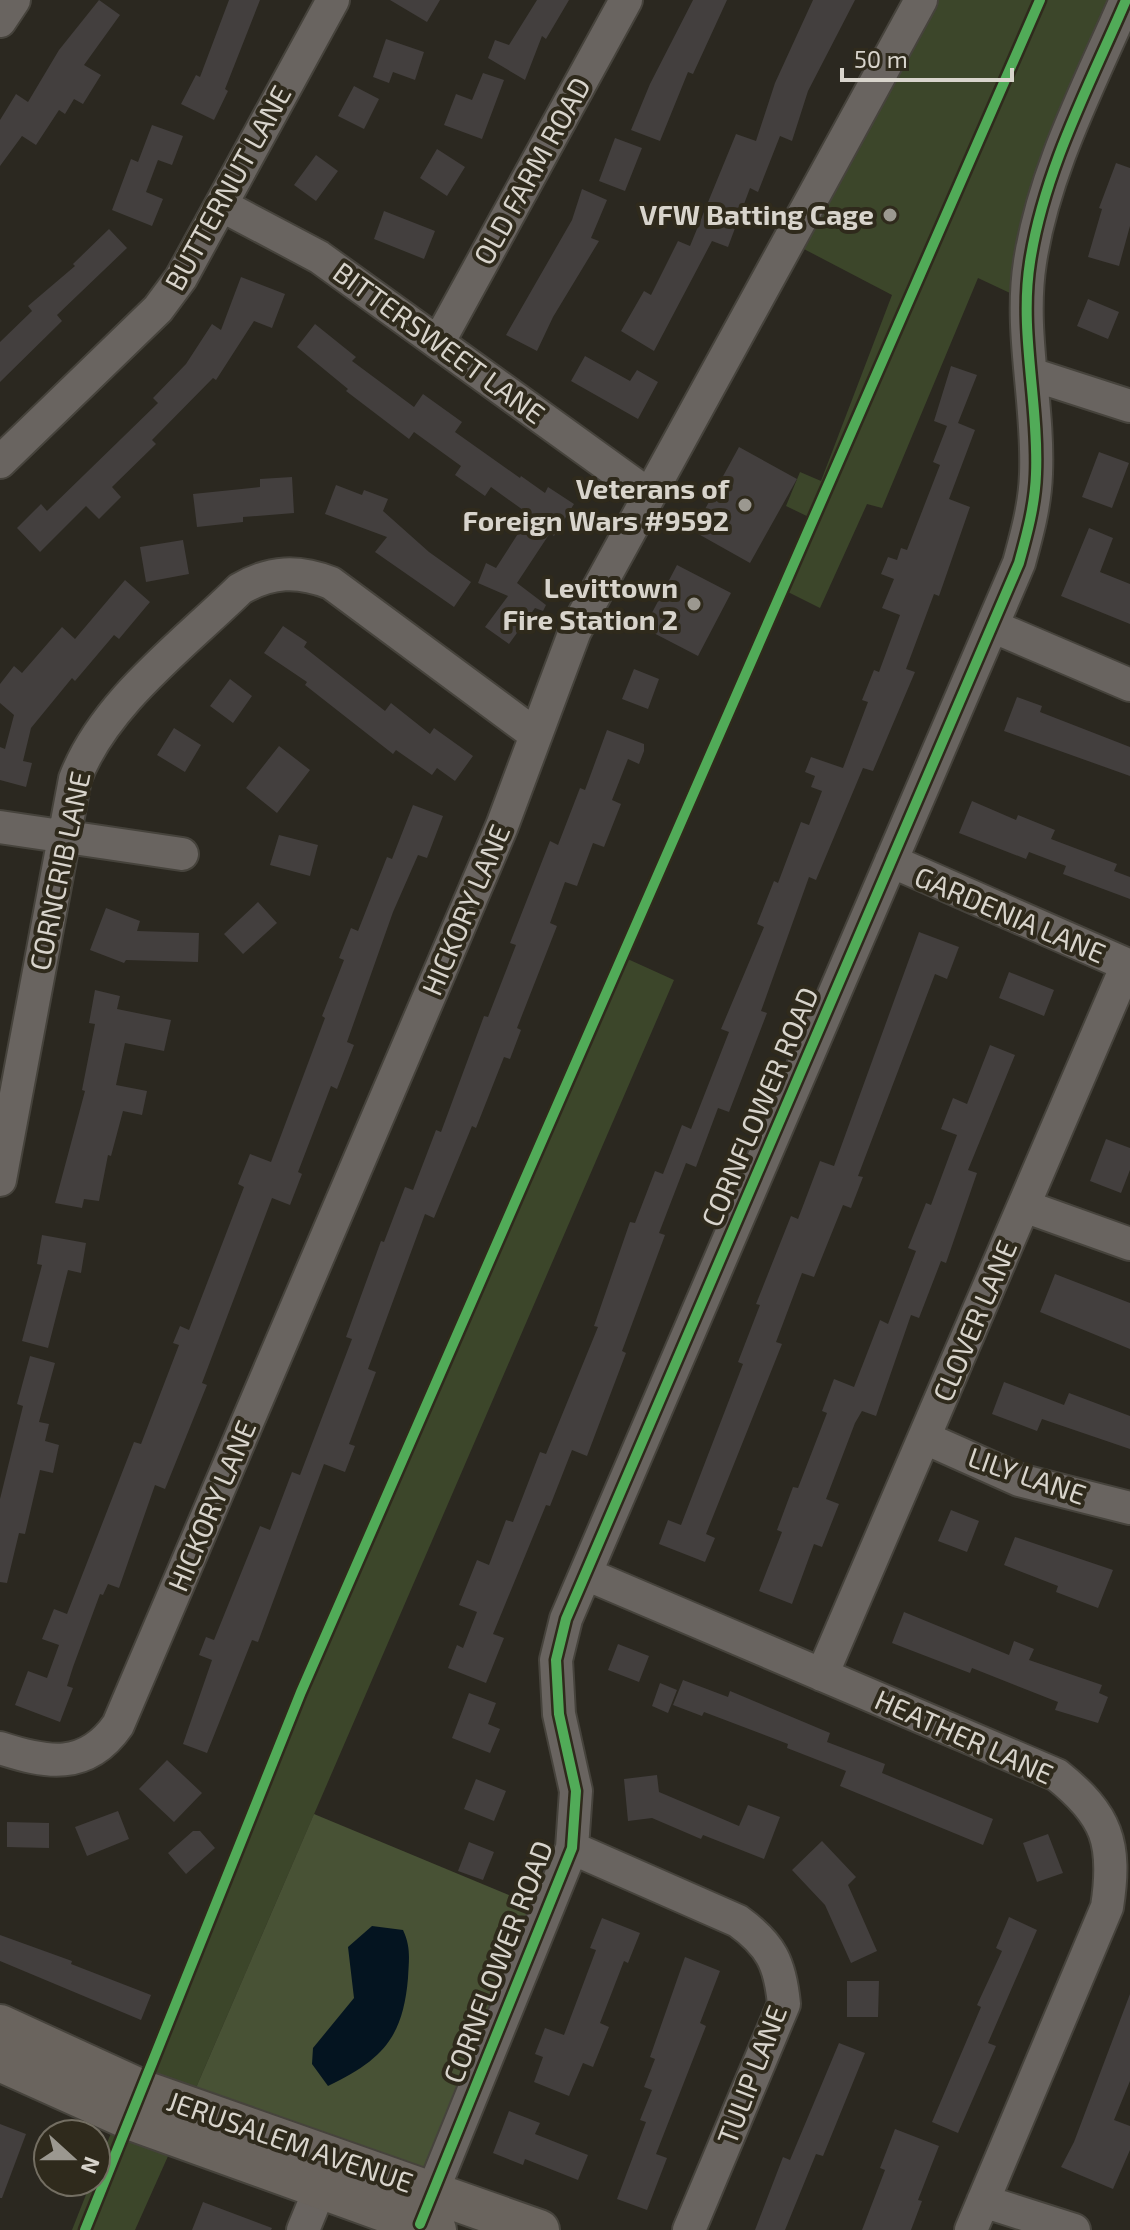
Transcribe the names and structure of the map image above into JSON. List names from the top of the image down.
{
  "streets": {
    "main road": ["JERUSALEM AVENUE"],
    "street": [
      "OLD FARM ROAD",
      "BUTTERNUT LANE",
      "BITTERSWEET LANE",
      "CORNCRIB LANE",
      "HICKORY LANE",
      "GARDENIA LANE",
      "CORNFLOWER ROAD",
      "CLOVER LANE",
      "LILY LANE",
      "HEATHER LANE",
      "TULIP LANE"
    ]
  },
  "crossings": [
    ["OLD FARM ROAD", "BITTERSWEET LANE"],
    ["BUTTERNUT LANE", "BITTERSWEET LANE"],
    ["BITTERSWEET LANE", "HICKORY LANE"],
    ["CORNCRIB LANE", "HICKORY LANE"],
    ["GARDENIA LANE", "CORNFLOWER ROAD"],
    ["GARDENIA LANE", "CLOVER LANE"],
    ["CORNFLOWER ROAD", "HEATHER LANE"],
    ["CORNFLOWER ROAD", "TULIP LANE"],
    ["CORNFLOWER ROAD", "JERUSALEM AVENUE"],
    ["CLOVER LANE", "LILY LANE"],
    ["CLOVER LANE", "HEATHER LANE"]
  ],
  "places": ["VFW Batting Cage", "Veterans of Foreign Wars #9592", "Levittown Fire Station 2"],
  "scale_bar": "50 m",
  "north": "right"
}
